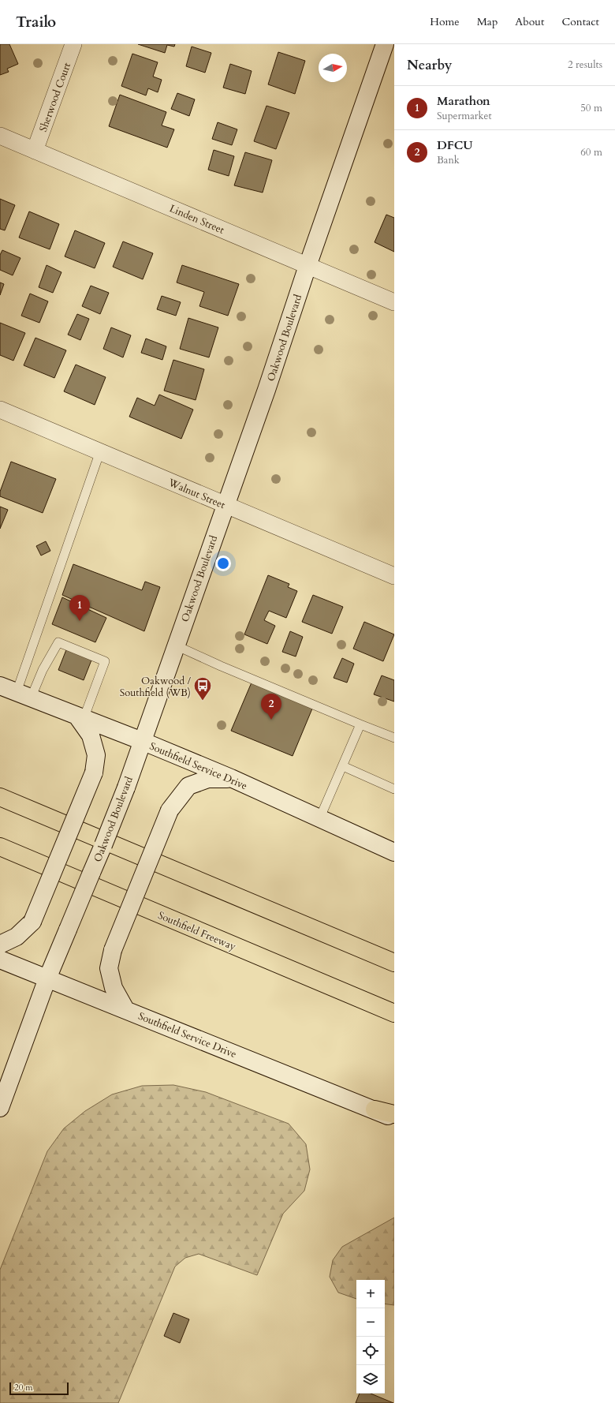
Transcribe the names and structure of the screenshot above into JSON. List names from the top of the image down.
{
  "streets": {
    "highway": ["Southfield Freeway"],
    "main road": ["Oakwood Boulevard", "Southfield Service Drive"],
    "street": ["Sherwood Court", "Linden Street", "Walnut Street"]
  },
  "crossings": [
    ["Sherwood Court", "Linden Street"],
    ["Linden Street", "Oakwood Boulevard"],
    ["Oakwood Boulevard", "Walnut Street"],
    ["Oakwood Boulevard", "Southfield Service Drive"]
  ],
  "places": {
    "bus stop": ["Oakwood / Southfield (WB)"]
  },
  "scale_bar": "20 m",
  "north": "right",
  "page": {
    "header": "Trailo",
    "nav": [
      "Home",
      "Map",
      "About",
      "Contact"
    ],
    "heading": ["Nearby", "2 results"],
    "list": [
      {
        "mark": "1",
        "name": "Marathon",
        "note": "Supermarket",
        "value": "50 m"
      },
      {
        "mark": "2",
        "name": "DFCU",
        "note": "Bank",
        "value": "60 m"
      }
    ],
    "pins": ["1", "2"],
    "map_buttons": ["+", "−"],
    "scale": "20 m"
  }
}
